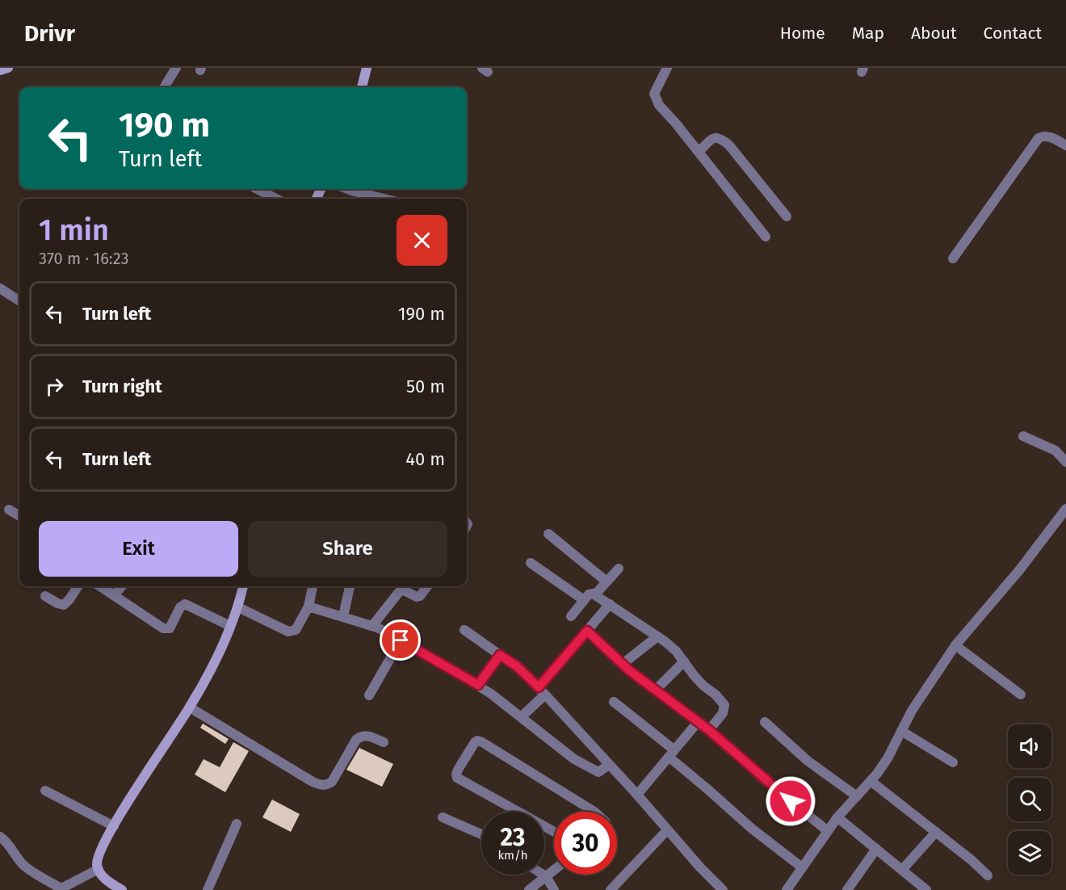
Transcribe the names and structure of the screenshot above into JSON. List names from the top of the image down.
{
  "page": {
    "header": "Drivr",
    "nav": [
      "Home",
      "Map",
      "About",
      "Contact"
    ],
    "turn": ["190 m", "Turn left"],
    "heading": ["1 min", "370 m · 16:23"],
    "list": [
      {
        "name": "Turn left",
        "value": "190 m"
      },
      {
        "name": "Turn right",
        "value": "50 m"
      },
      {
        "name": "Turn left",
        "value": "40 m"
      }
    ],
    "buttons": ["Exit", "Share"],
    "speed": "23 km/h",
    "limit": "30"
  }
}
